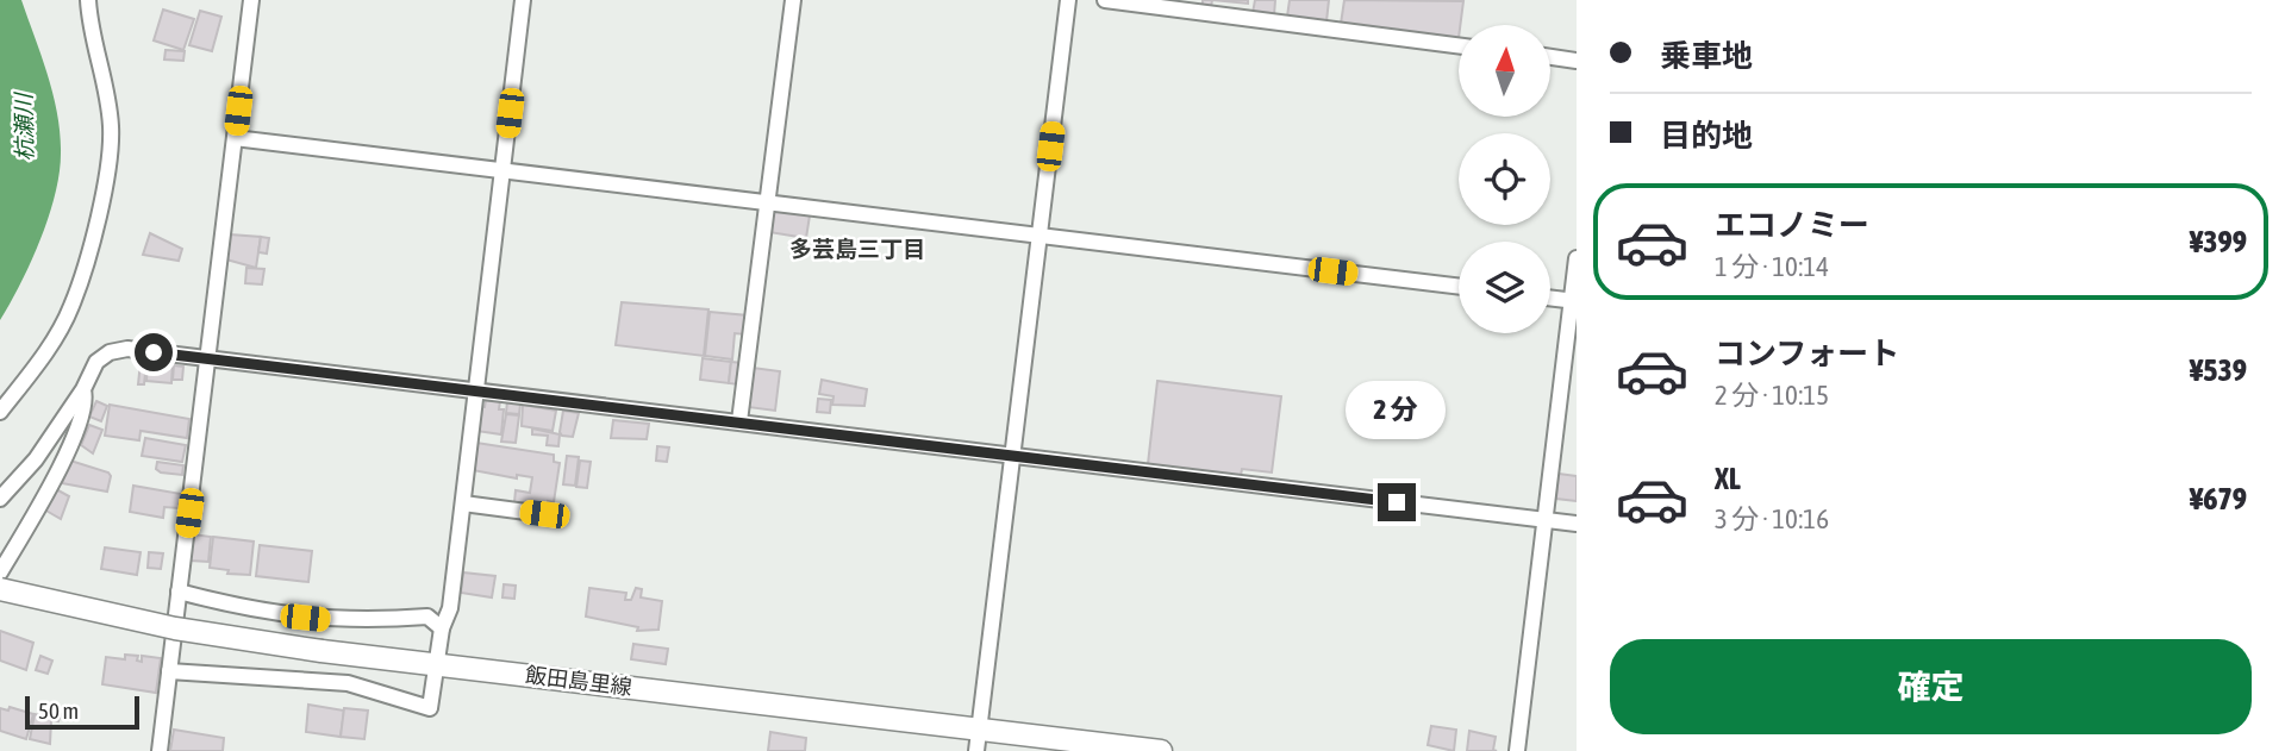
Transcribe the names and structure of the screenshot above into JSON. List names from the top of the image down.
{
  "streets": {
    "main road": ["飯田島里線"]
  },
  "districts": ["多芸島三丁目"],
  "water": ["杭瀬川"],
  "scale_bar": "50 m",
  "north": "top",
  "page": {
    "banner": ["乗車地", "目的地"],
    "list": [
      {
        "name": "エコノミー",
        "note": "1 分 · 10:14",
        "value": "¥399"
      },
      {
        "name": "コンフォート",
        "note": "2 分 · 10:15",
        "value": "¥539"
      },
      {
        "name": "XL",
        "note": "3 分 · 10:16",
        "value": "¥679"
      }
    ],
    "bubble": "2 分",
    "buttons": "確定",
    "scale": "50 m"
  }
}
